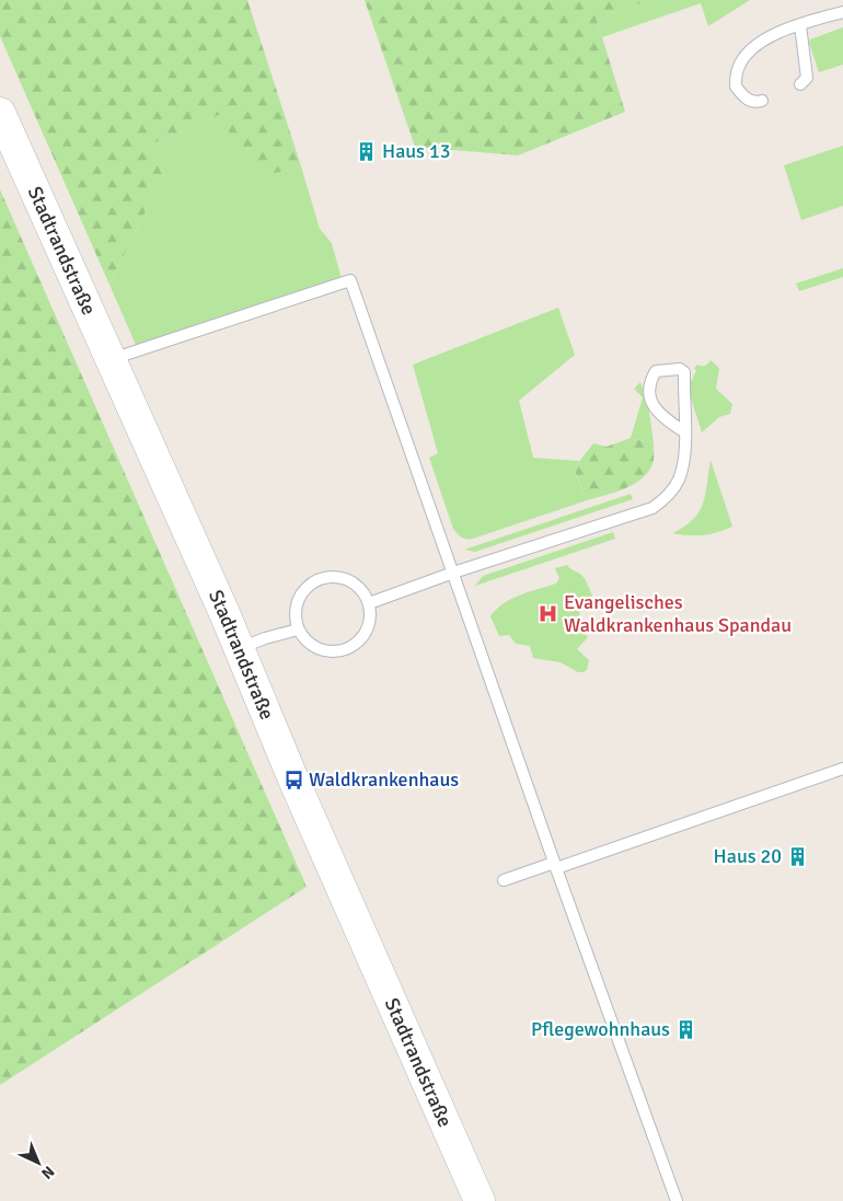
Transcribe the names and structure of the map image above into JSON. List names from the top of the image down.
{
  "streets": {
    "street": ["Stadtrandstraße"]
  },
  "places": {
    "building": ["Haus 13", "Haus 20", "Pflegewohnhaus"],
    "hospital": ["Evangelisches Waldkrankenhaus Spandau"],
    "bus stop": ["Waldkrankenhaus"]
  },
  "north": "bottom right"
}
